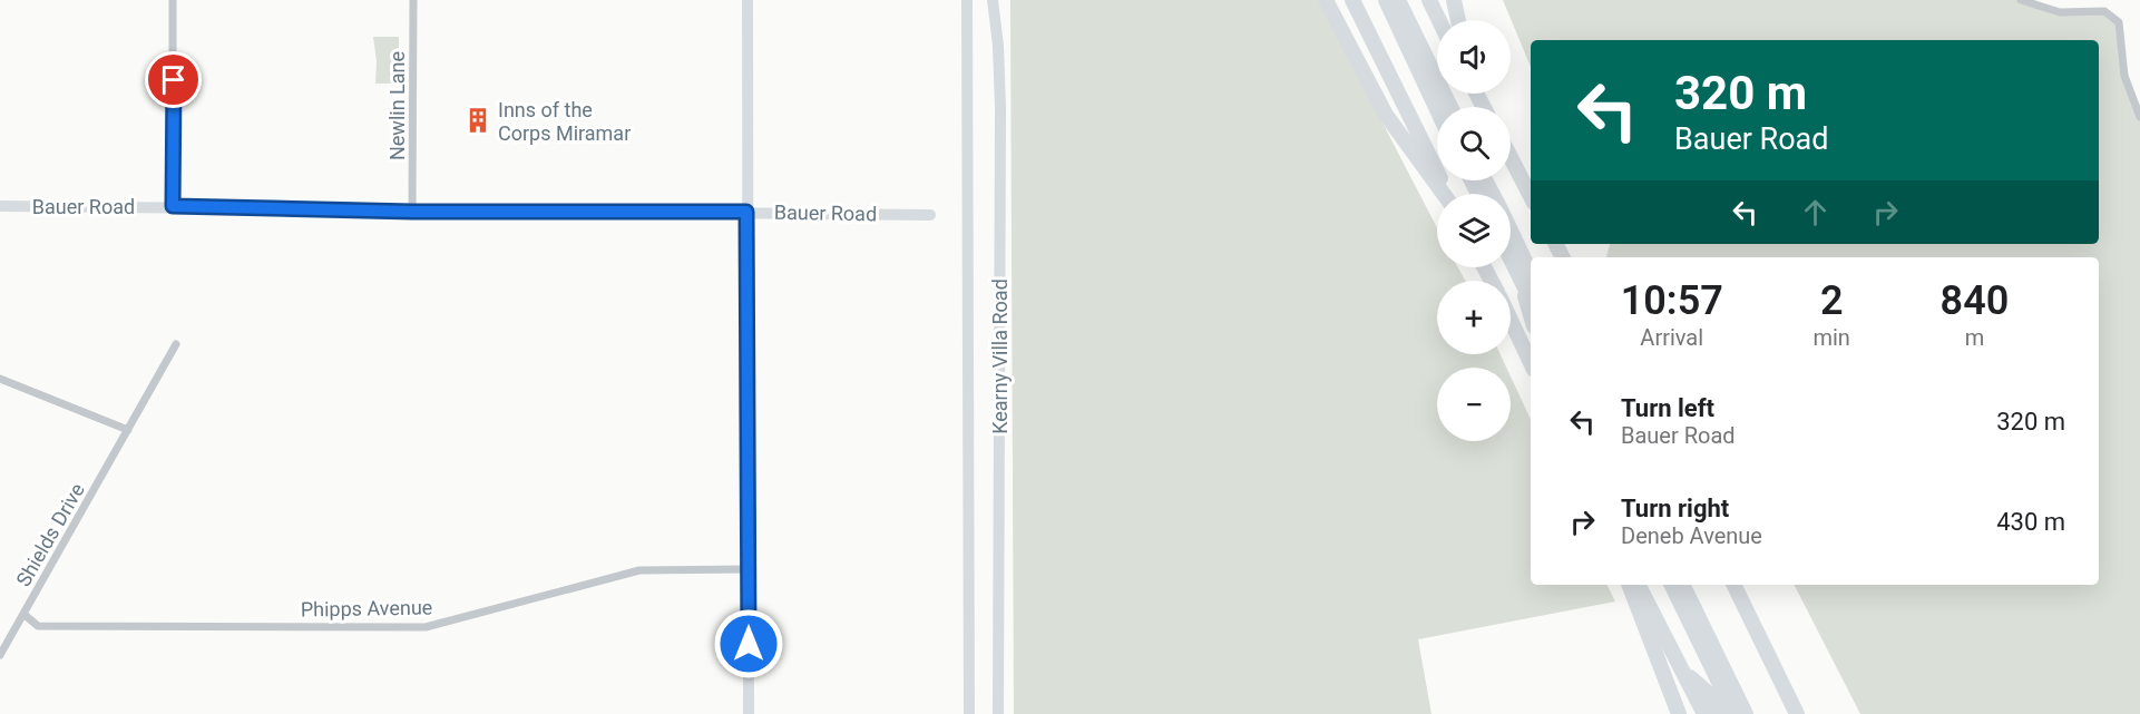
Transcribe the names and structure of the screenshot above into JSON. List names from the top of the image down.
{
  "streets": {
    "street": [
      "Newlin Lane",
      "Bauer Road",
      "Kearny Villa Road",
      "Shields Drive",
      "Phipps Avenue"
    ]
  },
  "crossings": [
    ["Newlin Lane", "Bauer Road"],
    ["Shields Drive", "Phipps Avenue"]
  ],
  "places": {
    "building": ["Inns of the Corps Miramar"]
  },
  "page": {
    "map_buttons": ["+", "−"],
    "turn": ["320 m", "Bauer Road"],
    "eta": [
      "10:57",
      "Arrival",
      "2",
      "min",
      "840",
      "m"
    ],
    "list": [
      {
        "name": "Turn left",
        "note": "Bauer Road",
        "value": "320 m"
      },
      {
        "name": "Turn right",
        "note": "Deneb Avenue",
        "value": "430 m"
      }
    ]
  }
}
